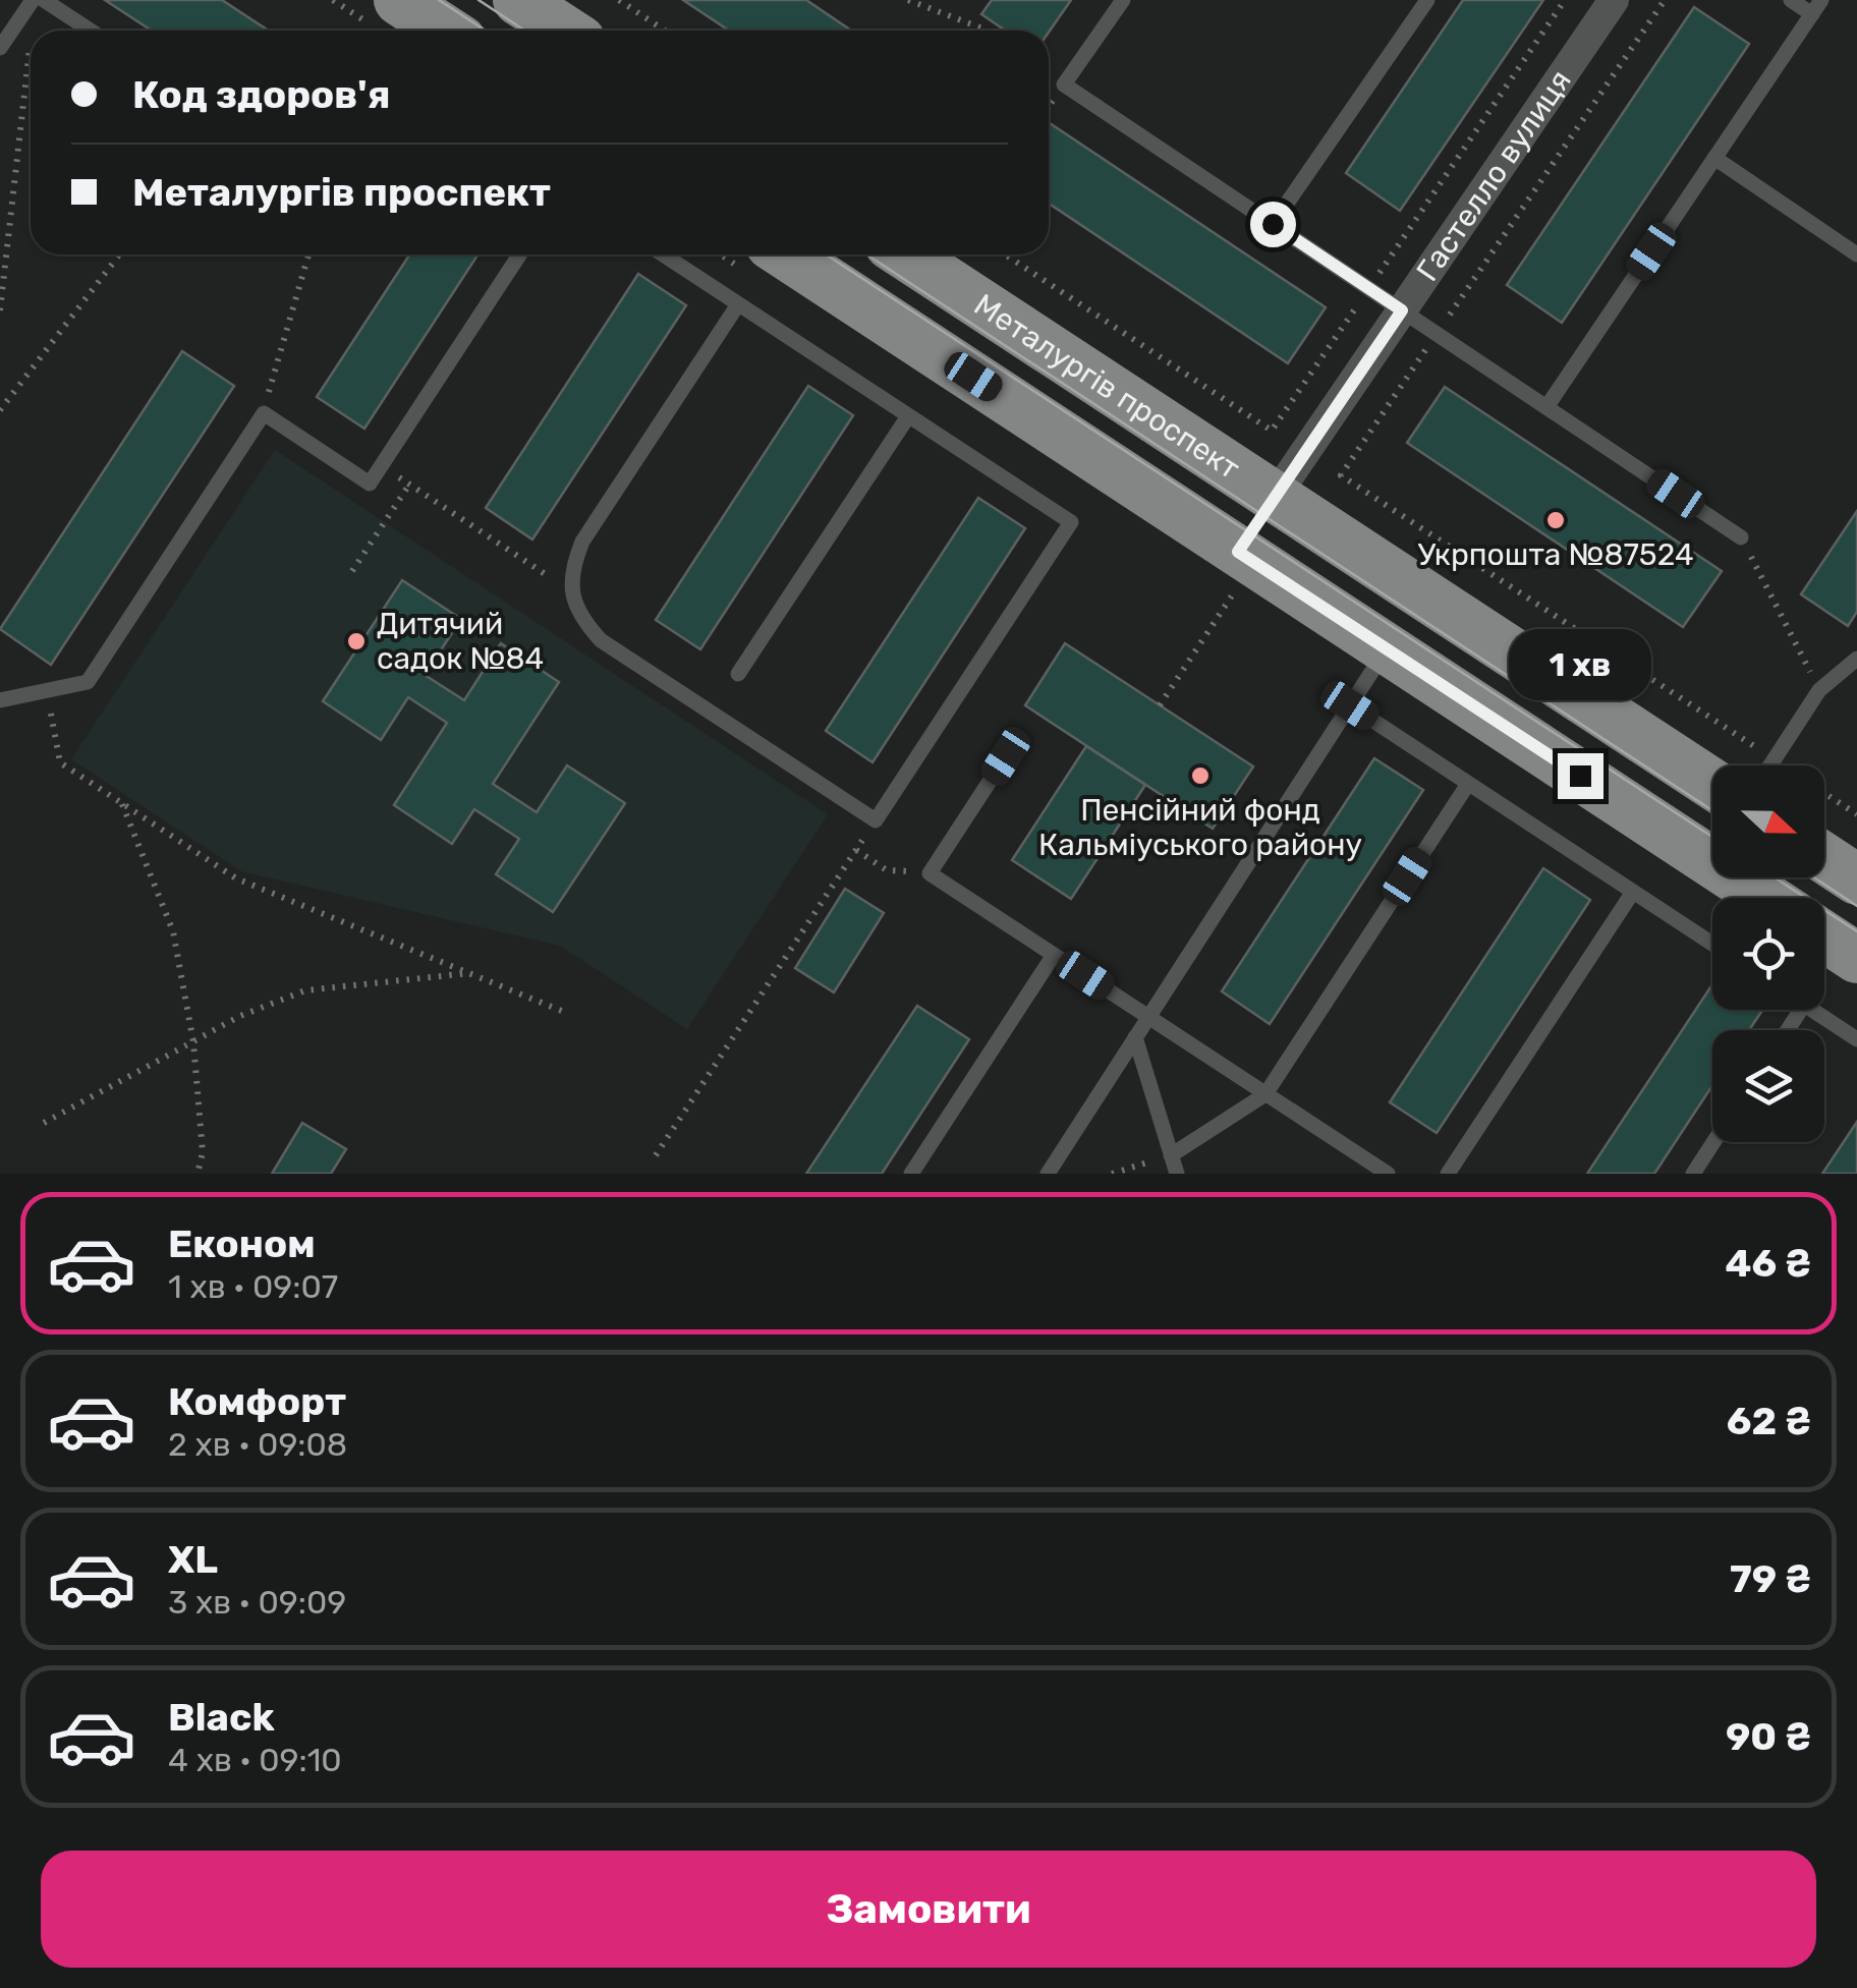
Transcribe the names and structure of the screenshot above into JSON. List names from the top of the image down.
{
  "streets": {
    "main road": ["Гастелло вулиця", "Металургів проспект"]
  },
  "crossings": [
    ["Гастелло вулиця", "Металургів проспект"]
  ],
  "places": ["Укрпошта №87524", "Дитячий садок №84", "Пенсійний фонд Кальміуського району"],
  "north": "right",
  "page": {
    "banner": ["Код здоров'я", "Металургів проспект"],
    "bubble": "1 хв",
    "list": [
      {
        "name": "Економ",
        "note": "1 хв · 09:07",
        "value": "46 ₴"
      },
      {
        "name": "Комфорт",
        "note": "2 хв · 09:08",
        "value": "62 ₴"
      },
      {
        "name": "XL",
        "note": "3 хв · 09:09",
        "value": "79 ₴"
      },
      {
        "name": "Black",
        "note": "4 хв · 09:10",
        "value": "90 ₴"
      }
    ],
    "buttons": "Замовити"
  }
}
